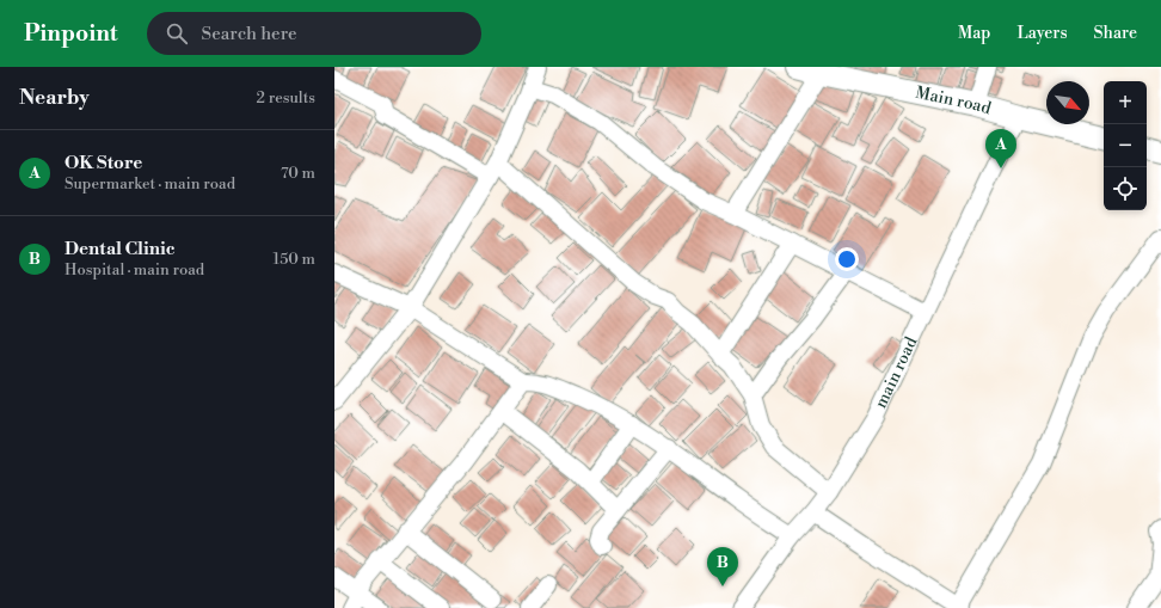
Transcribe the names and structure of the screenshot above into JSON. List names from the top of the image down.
{
  "streets": {
    "street": ["Main road", "main road"]
  },
  "crossings": [
    ["Main road", "main road"]
  ],
  "north": "bottom right",
  "page": {
    "header": "Pinpoint",
    "search": "Search here",
    "nav": ["Map", "Layers", "Share"],
    "heading": ["Nearby", "2 results"],
    "map_buttons": ["+", "−"],
    "list": [
      {
        "mark": "A",
        "name": "OK Store",
        "note": "Supermarket · main road",
        "value": "70 m"
      },
      {
        "mark": "B",
        "name": "Dental Clinic",
        "note": "Hospital · main road",
        "value": "150 m"
      }
    ],
    "pins": ["A", "B"]
  }
}
